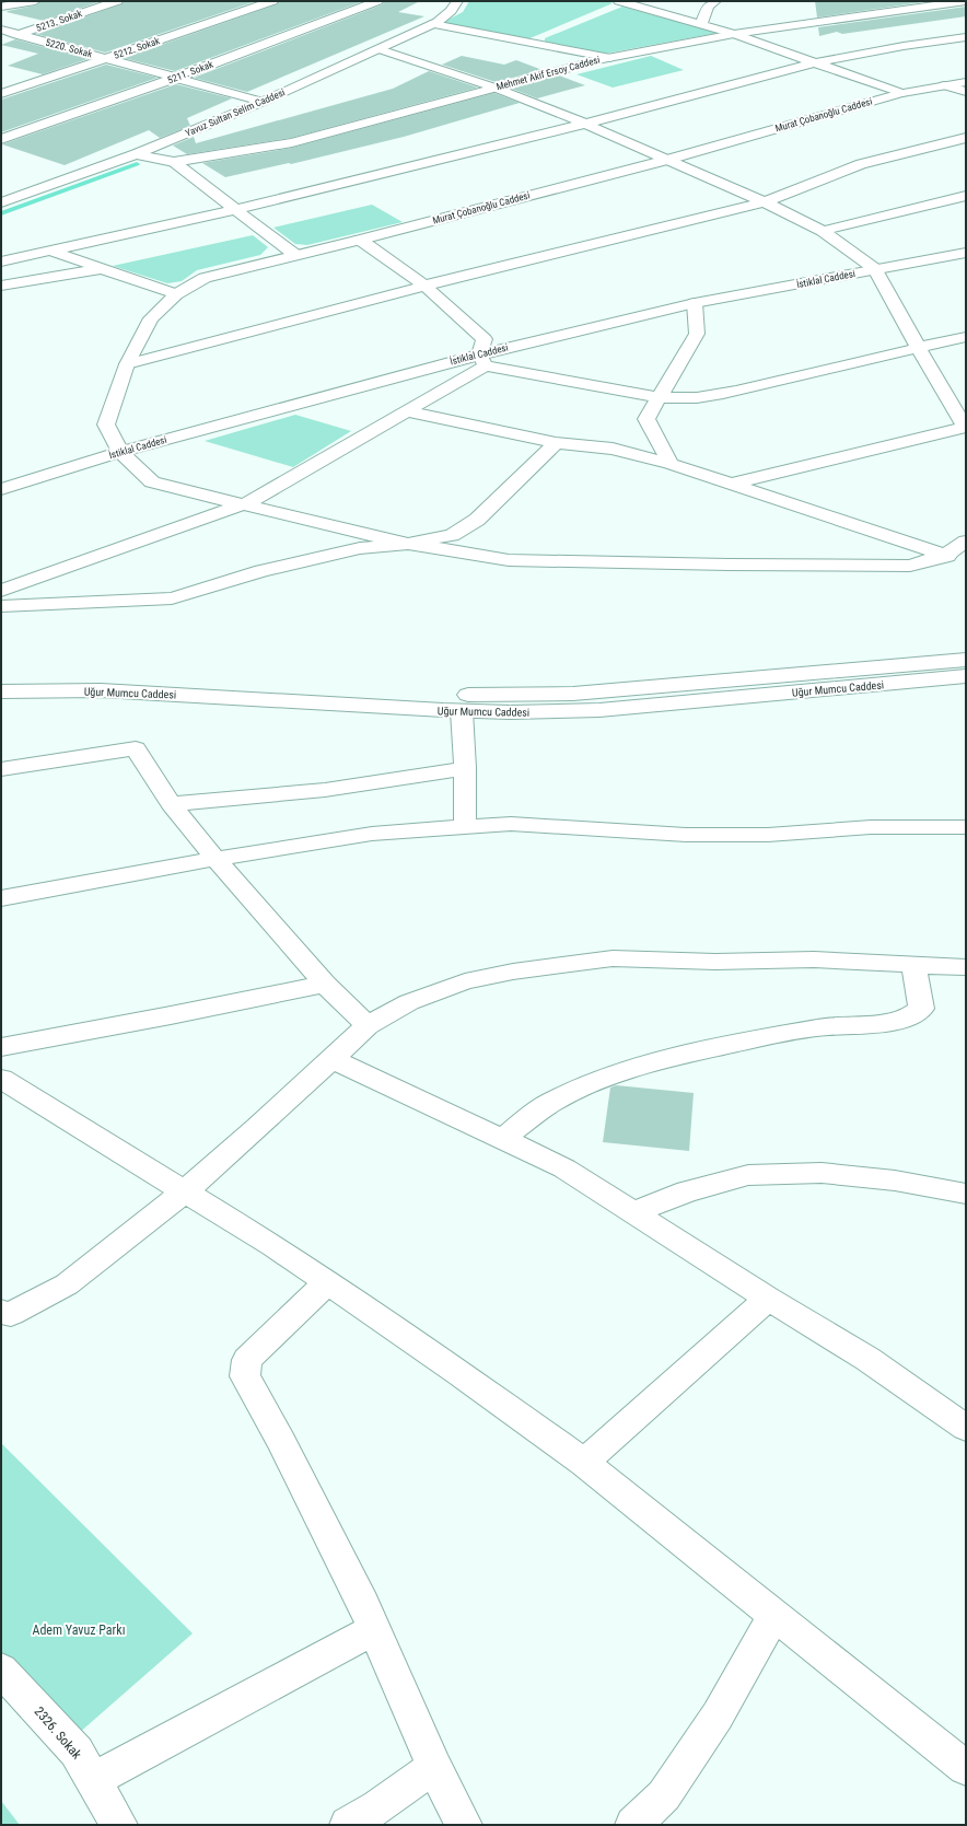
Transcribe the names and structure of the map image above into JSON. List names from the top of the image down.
{
  "streets": {
    "street": [
      "5213. Sokak",
      "5220. Sokak",
      "5212. Sokak",
      "5211. Sokak",
      "Mehmet Akif Ersoy Caddesi",
      "Yavuz Sultan Selim Caddesi",
      "Murat Çobanoğlu Caddesi",
      "İstiklal Caddesi",
      "Uğur Mumcu Caddesi",
      "2326. Sokak"
    ]
  },
  "crossings": [
    ["5213. Sokak", "5220. Sokak"],
    ["5220. Sokak", "5212. Sokak"],
    ["5220. Sokak", "5211. Sokak"],
    ["5220. Sokak", "Yavuz Sultan Selim Caddesi"],
    ["Mehmet Akif Ersoy Caddesi", "Yavuz Sultan Selim Caddesi"],
    ["Murat Çobanoğlu Caddesi", "İstiklal Caddesi"]
  ],
  "parks": ["Adem Yavuz Parkı"]
}
